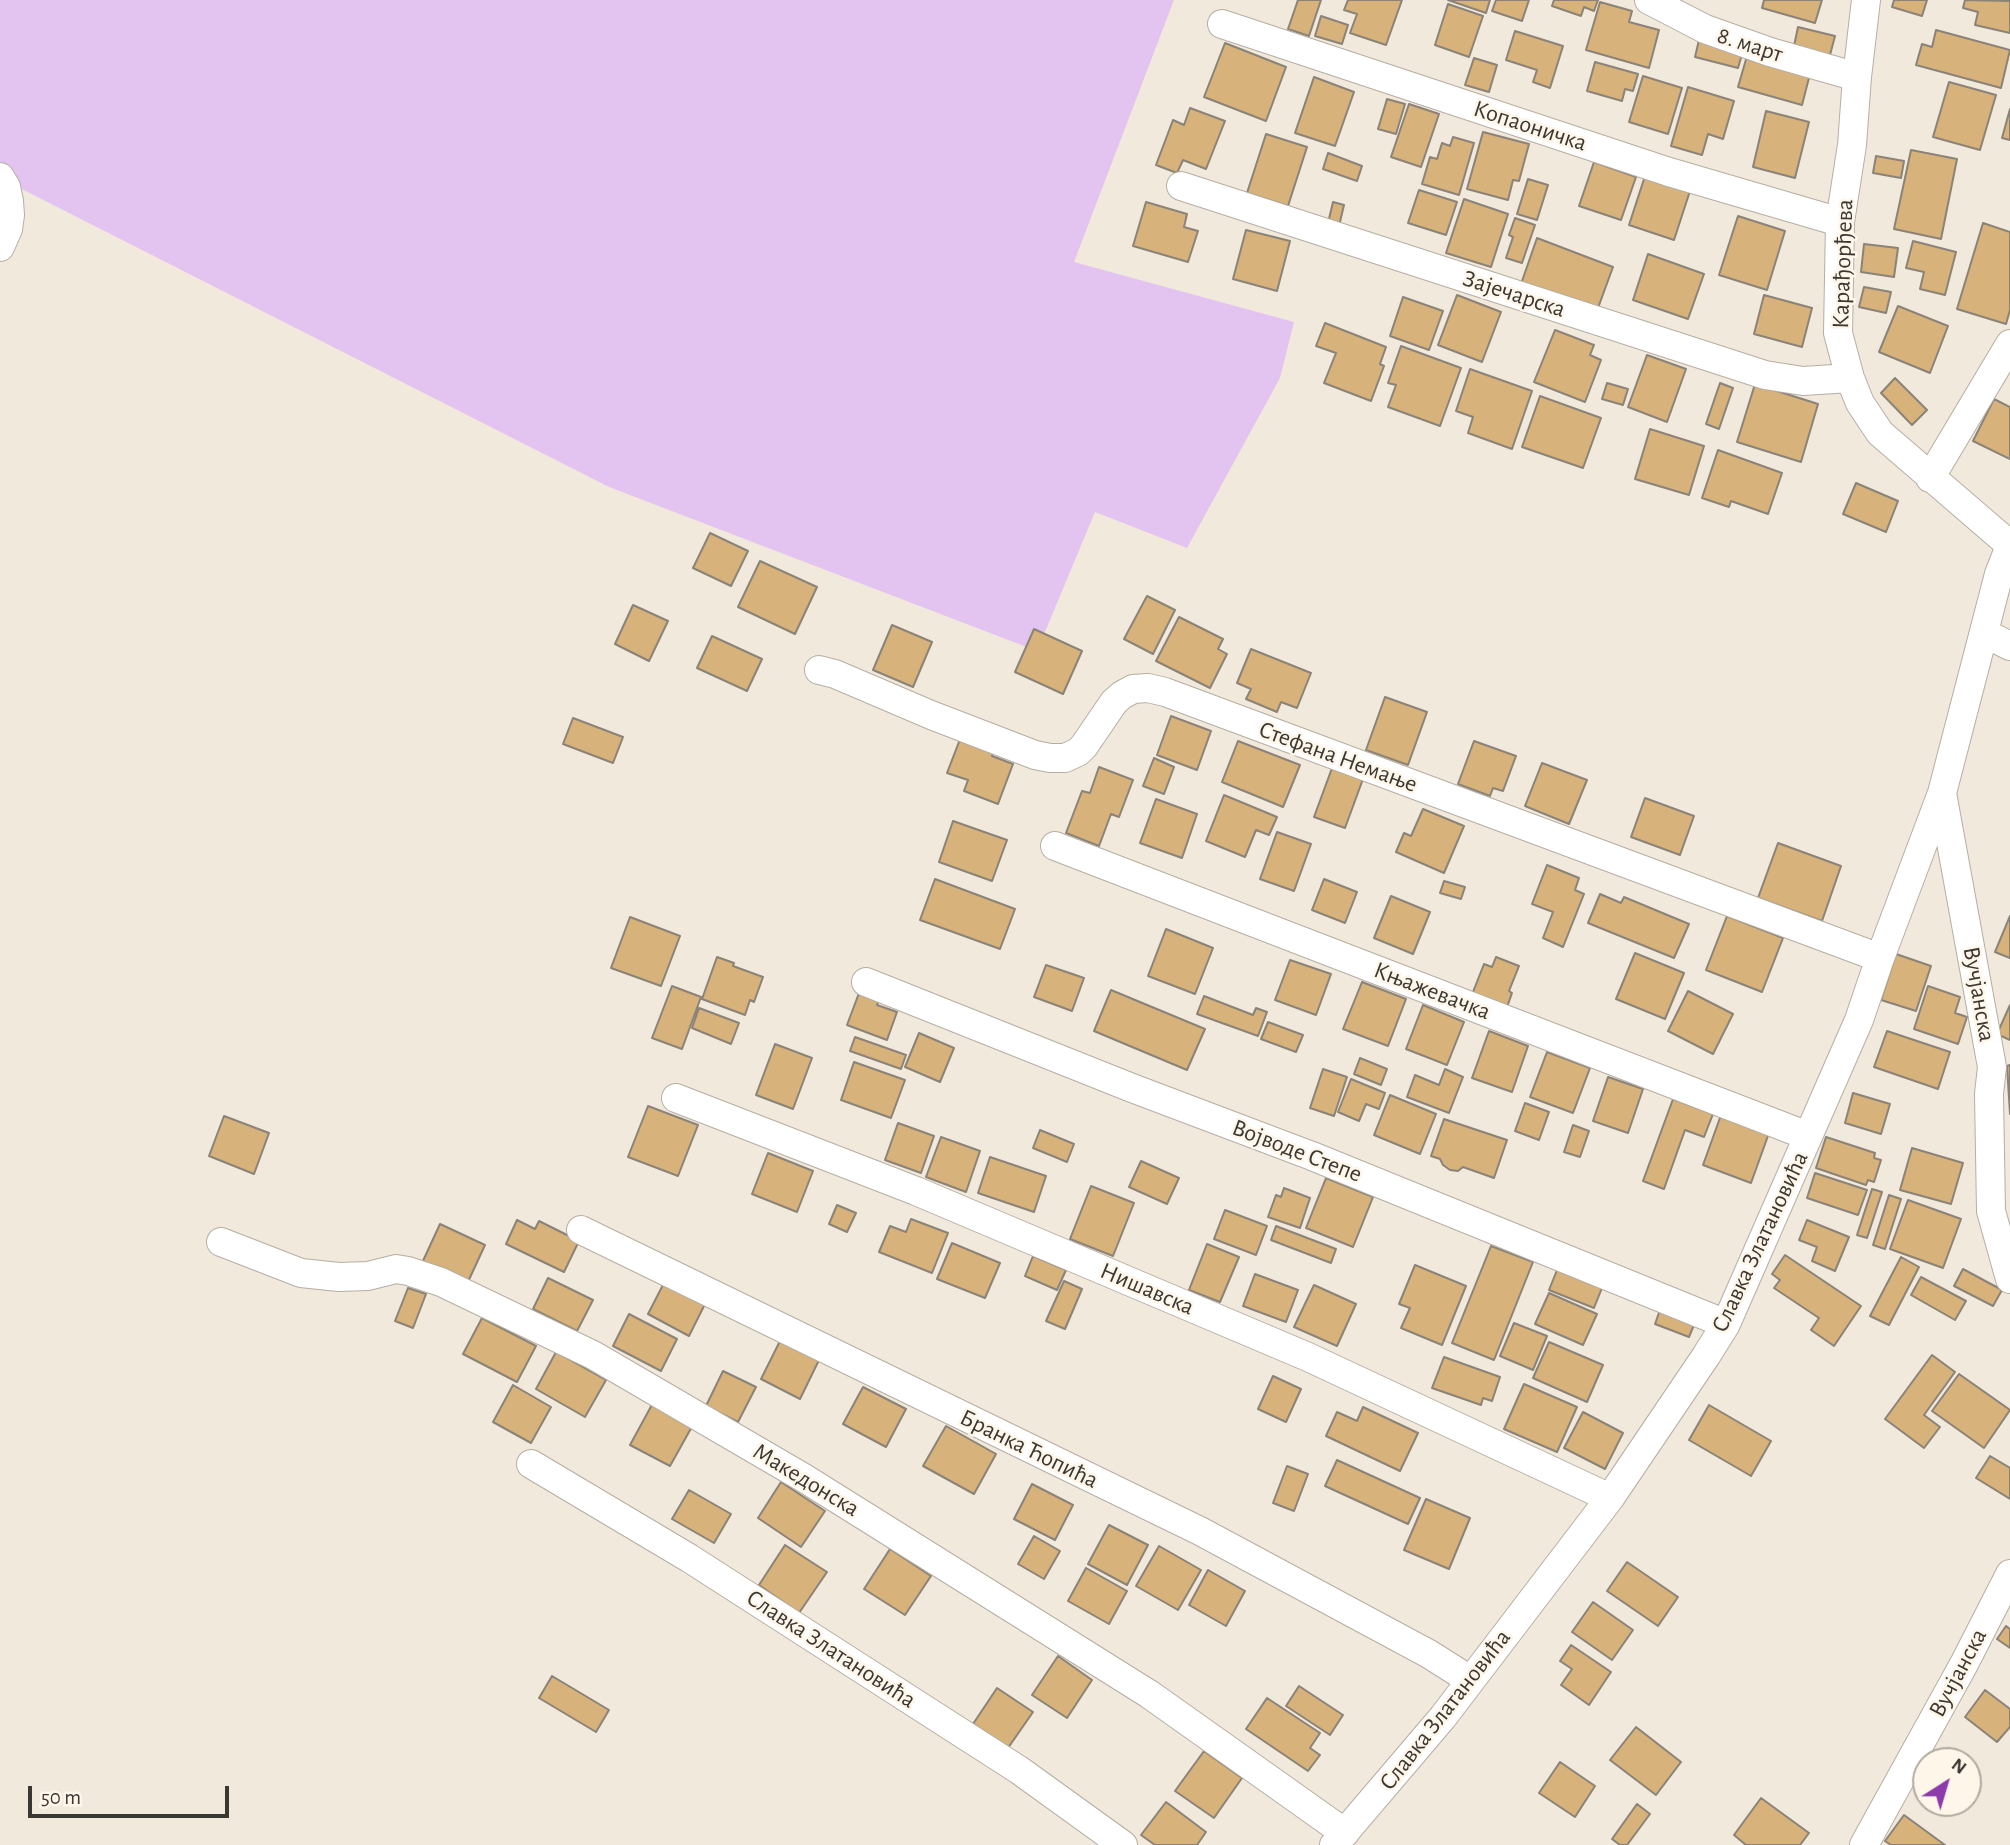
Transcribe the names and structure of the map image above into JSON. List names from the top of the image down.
{
  "streets": {
    "street": [
      "8. март",
      "Копаоничка",
      "Карађорђева",
      "Зајечарска",
      "Стефана Немање",
      "Књажевачка",
      "Вучјанска",
      "Војводе Степе",
      "Славка Златановића",
      "Нишавска",
      "Бранка Ћопића",
      "Македонска"
    ]
  },
  "crossings": [
    ["8. март", "Карађорђева"],
    ["Копаоничка", "Карађорђева"],
    ["Карађорђева", "Зајечарска"],
    ["Карађорђева", "Славка Златановића"],
    ["Стефана Немање", "Славка Златановића"],
    ["Књажевачка", "Славка Златановића"],
    ["Вучјанска", "Славка Златановића"],
    ["Војводе Степе", "Славка Златановића"],
    ["Славка Златановића", "Нишавска"],
    ["Славка Златановића", "Бранка Ћопића"],
    ["Славка Златановића", "Македонска"]
  ],
  "scale_bar": "50 m",
  "north": "top right"
}
